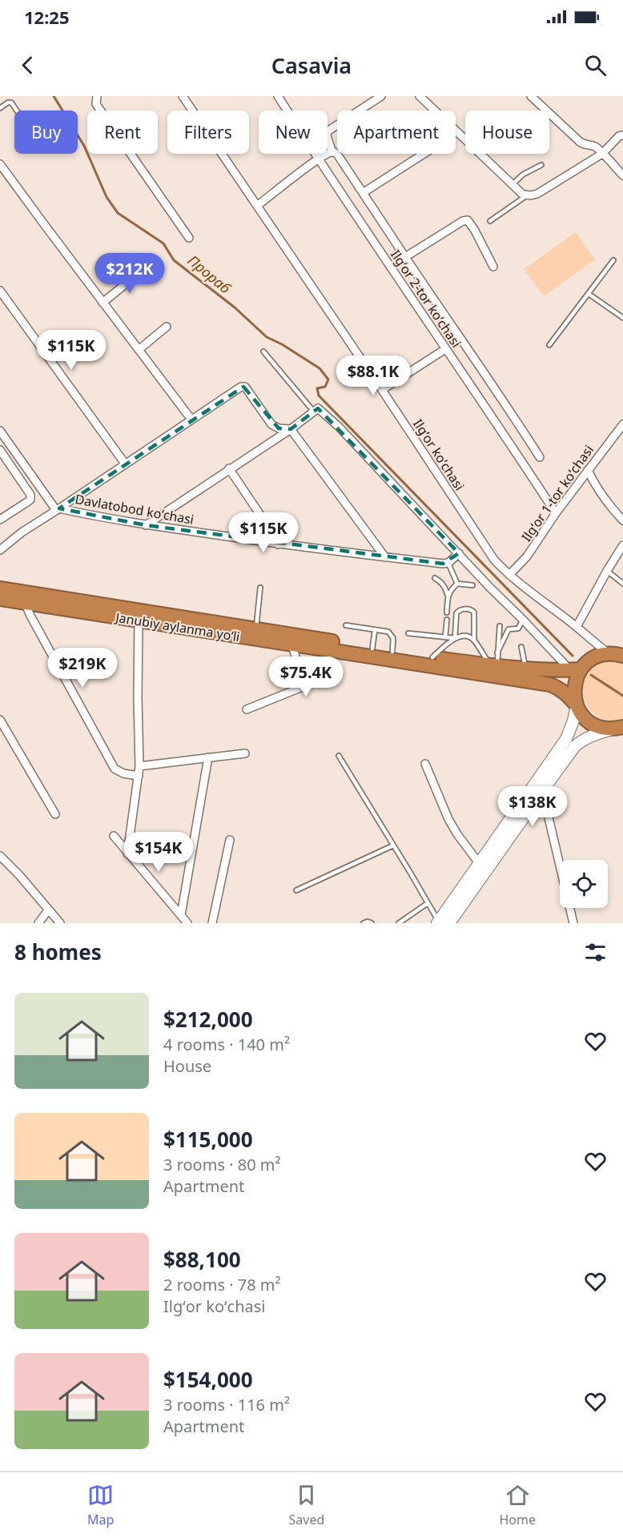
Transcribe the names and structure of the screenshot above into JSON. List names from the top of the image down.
{
  "streets": {
    "highway": ["Janubiy aylanma yoʻli"],
    "street": [
      "Ilgʻor 2-tor koʻchasi",
      "Ilgʻor koʻchasi",
      "Ilgʻor 1-tor koʻchasi",
      "Davlatobod koʻchasi"
    ]
  },
  "crossings": [
    ["Ilgʻor 2-tor koʻchasi", "Ilgʻor 1-tor koʻchasi"],
    ["Ilgʻor koʻchasi", "Ilgʻor 1-tor koʻchasi"]
  ],
  "water": ["Прораб"],
  "page": {
    "status": "12:25",
    "header": "Casavia",
    "chip": [
      "Buy",
      "Rent",
      "Filters",
      "New",
      "Apartment",
      "House"
    ],
    "price": [
      "$212K",
      "$115K",
      "$88.1K",
      "$115K",
      "$219K",
      "$75.4K",
      "$138K",
      "$154K"
    ],
    "heading": "8 homes",
    "list": [
      {
        "name": "$212,000",
        "note": "4 rooms · 140 m² · House"
      },
      {
        "name": "$115,000",
        "note": "3 rooms · 80 m² · Apartment"
      },
      {
        "name": "$88,100",
        "note": "2 rooms · 78 m² · Ilgʻor koʻchasi"
      },
      {
        "name": "$154,000",
        "note": "3 rooms · 116 m² · Apartment"
      }
    ],
    "tabs": ["Map", "Saved", "Home"]
  }
}
